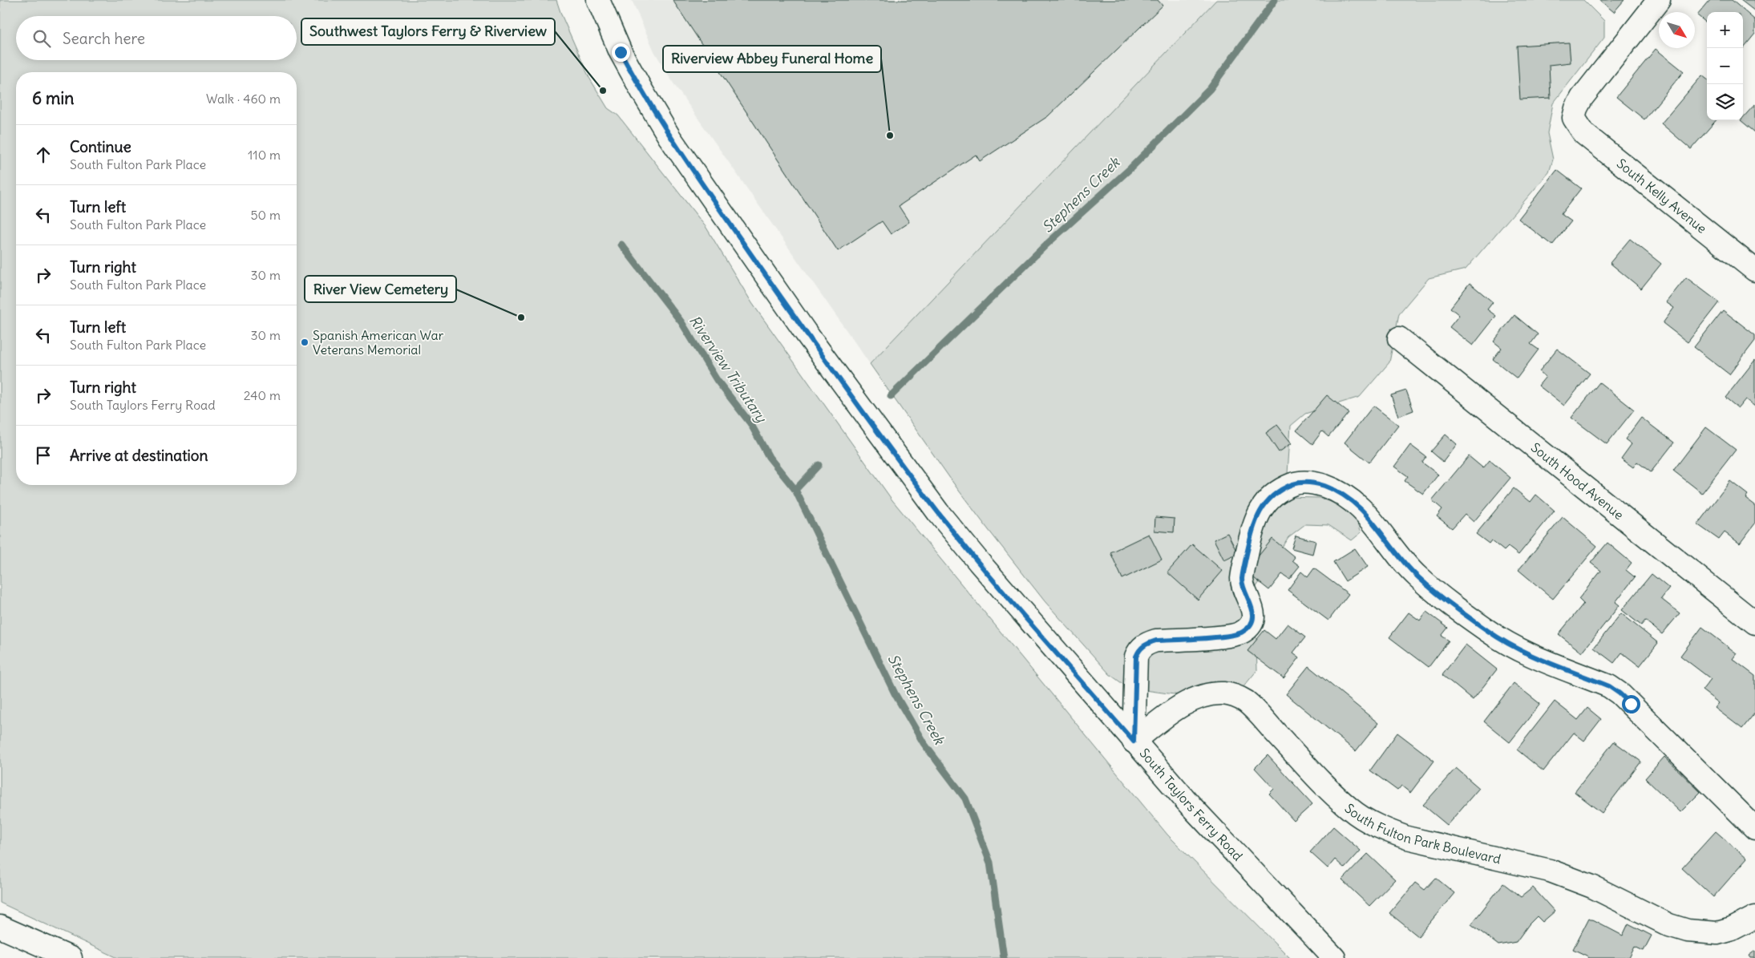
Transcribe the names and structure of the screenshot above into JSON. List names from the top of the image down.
{
  "streets": {
    "street": [
      "South Kelly Avenue",
      "South Hood Avenue",
      "South Taylors Ferry Road",
      "South Fulton Park Boulevard"
    ]
  },
  "crossings": [
    ["South Taylors Ferry Road", "South Fulton Park Boulevard"]
  ],
  "water": ["Stephens Creek", "Riverview Tributary"],
  "places": [
    "Southwest Taylors Ferry & Riverview",
    "Riverview Abbey Funeral Home",
    "River View Cemetery",
    "Spanish American War Veterans Memorial"
  ],
  "north": "bottom right",
  "page": {
    "map_buttons": ["+", "−"],
    "search": "Search here",
    "heading": ["6 min", "Walk · 460 m"],
    "list": [
      ["Continue", "South Fulton Park Place", "110 m"],
      ["Turn left", "South Fulton Park Place", "50 m"],
      ["Turn right", "South Fulton Park Place", "30 m"],
      ["Turn left", "South Fulton Park Place", "30 m"],
      ["Turn right", "South Taylors Ferry Road", "240 m"],
      "Arrive at destination"
    ]
  }
}
